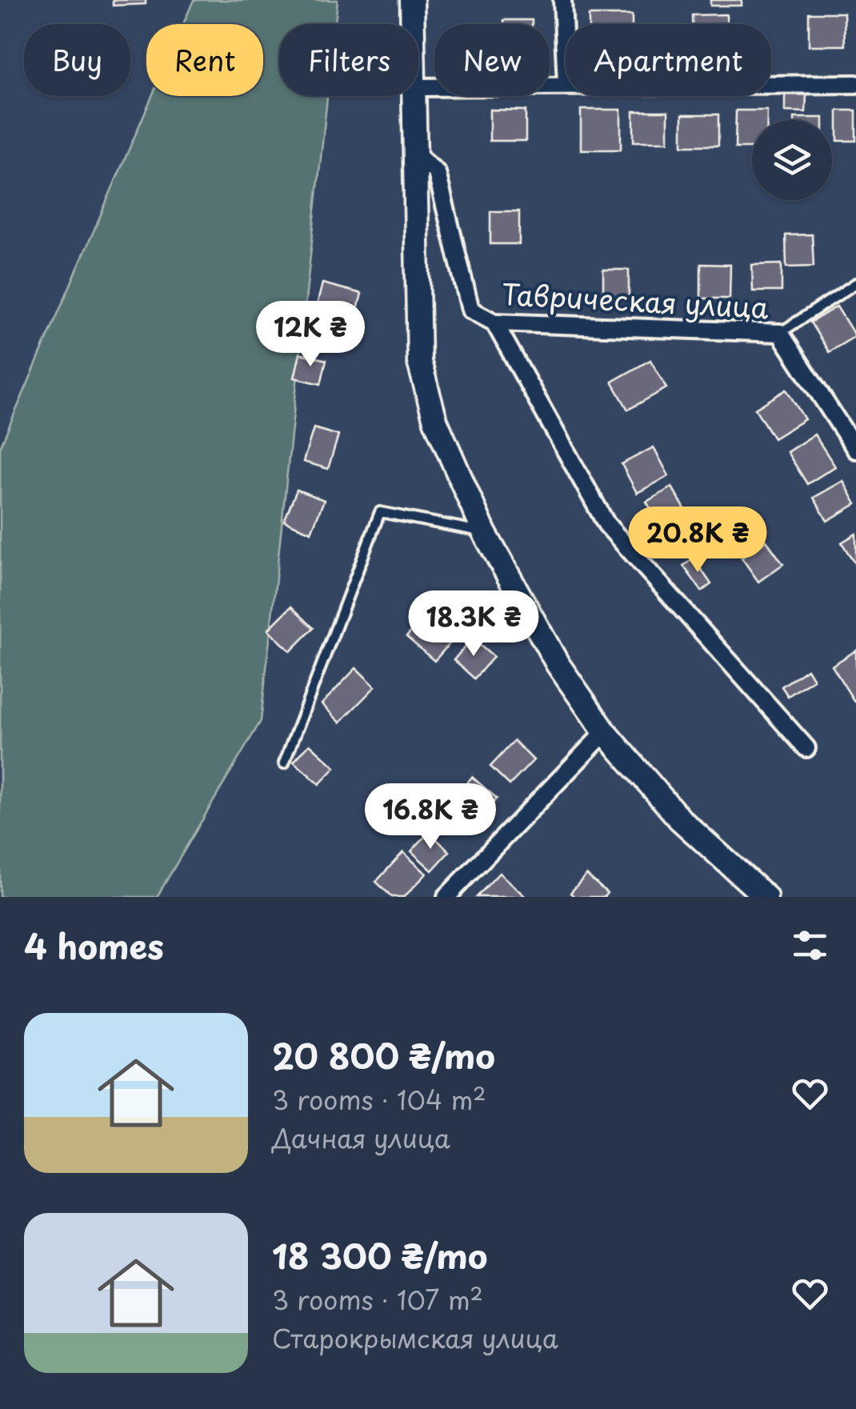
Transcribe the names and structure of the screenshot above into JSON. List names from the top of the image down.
{
  "streets": {
    "street": ["Таврическая улица"]
  },
  "page": {
    "chip": [
      "Buy",
      "Rent",
      "Filters",
      "New",
      "Apartment"
    ],
    "price": [
      "12K ₴",
      "20.8K ₴",
      "18.3K ₴",
      "16.8K ₴"
    ],
    "heading": "4 homes",
    "list": [
      {
        "name": "20 800 ₴/mo",
        "note": "3 rooms · 104 m² · Дачная улица"
      },
      {
        "name": "18 300 ₴/mo",
        "note": "3 rooms · 107 m² · Старокрымская улица"
      }
    ]
  }
}
